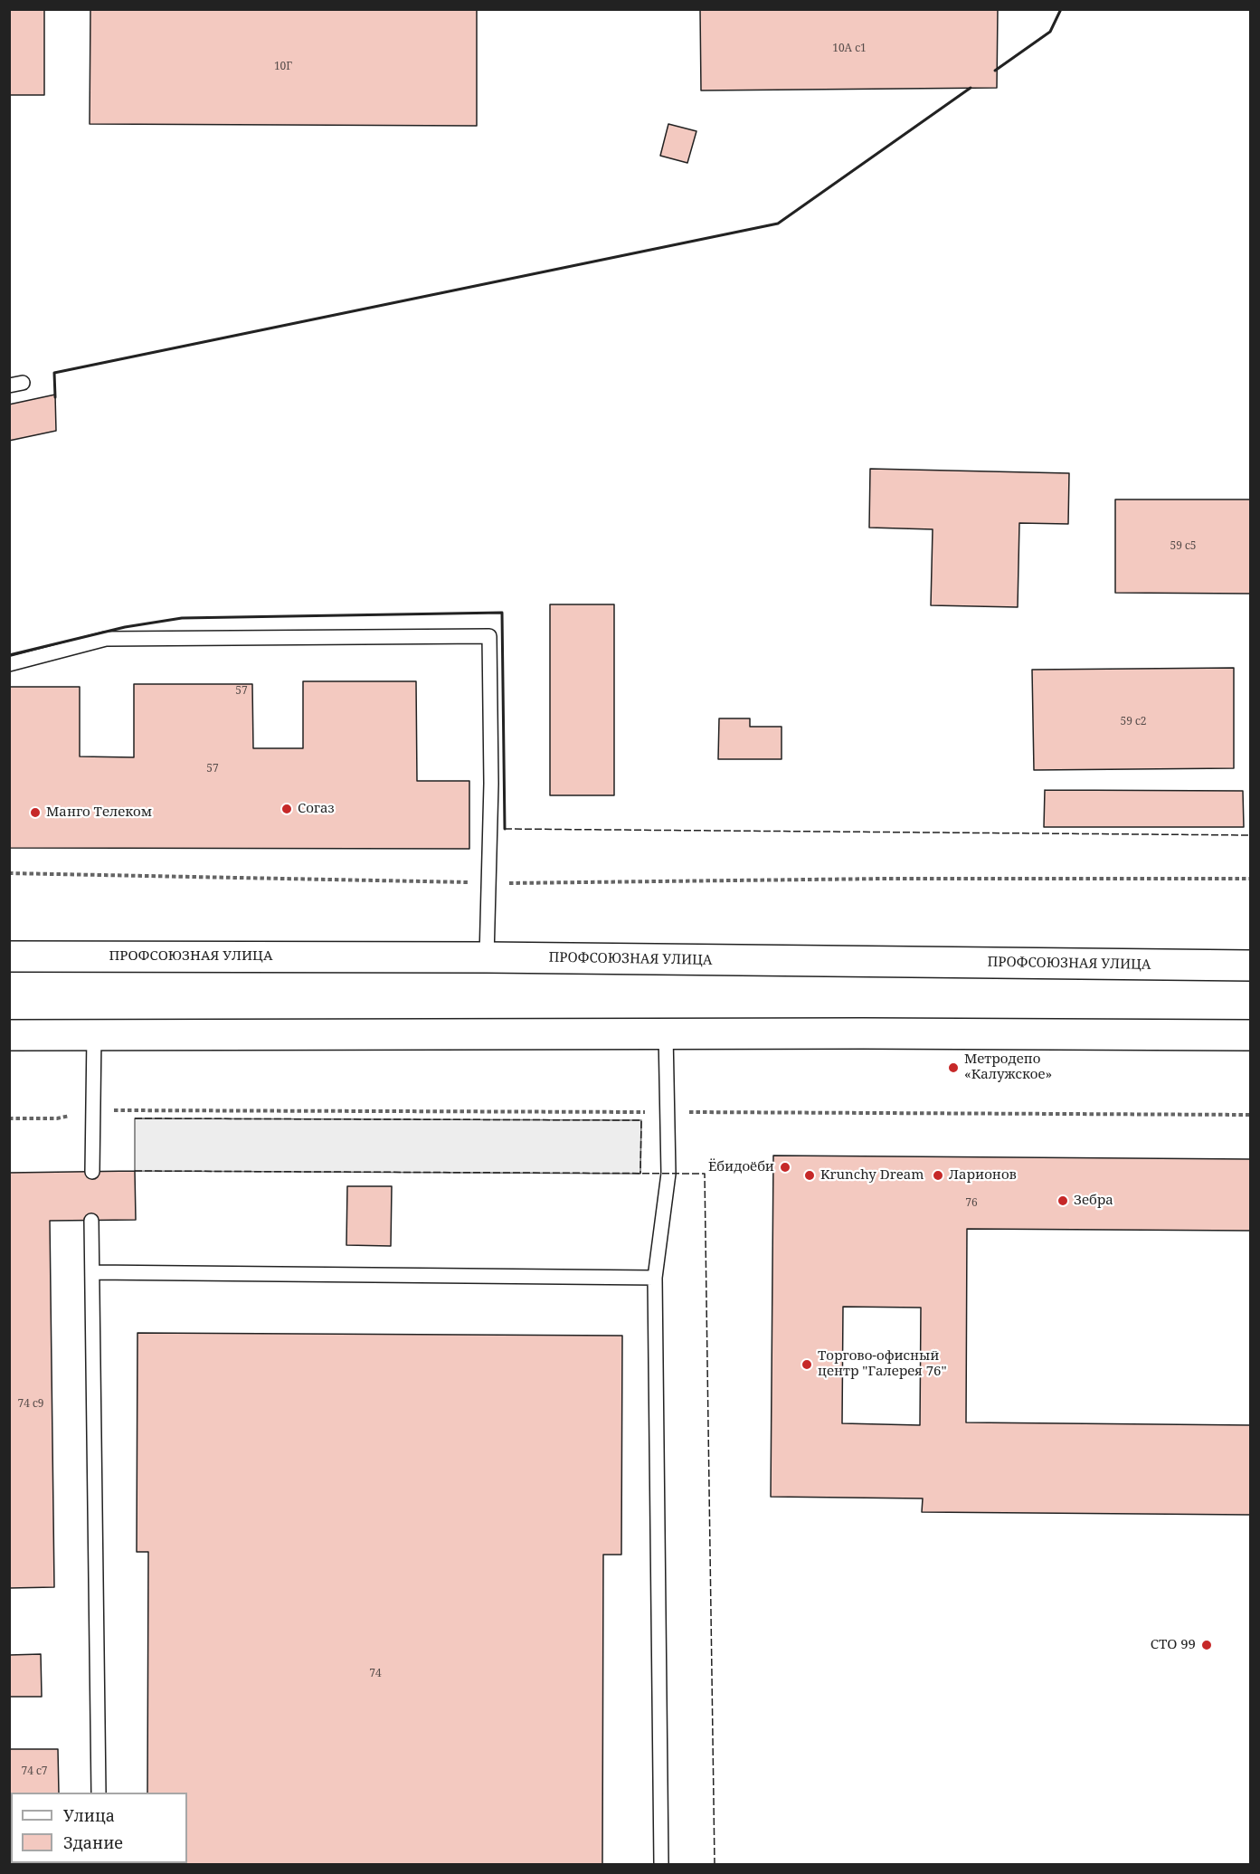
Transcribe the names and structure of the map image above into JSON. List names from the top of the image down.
{
  "streets": {
    "main road": ["ПРОФСОЮЗНАЯ УЛИЦА"]
  },
  "places": [
    "Согаз",
    "Манго Телеком",
    "Метродепо «Калужское»",
    "Ёбидоёби",
    "Krunchy Dream",
    "Ларионов",
    "Зебра",
    "Торгово-офисный центр \"Галерея 76\"",
    "СТО 99"
  ],
  "house_numbers": [
    "10А с1",
    "10Г",
    "59 с5",
    "57",
    "59 с2",
    "57",
    "76",
    "74 с9",
    "74",
    "74 с7"
  ],
  "legend": ["Улица", "Здание"]
}
